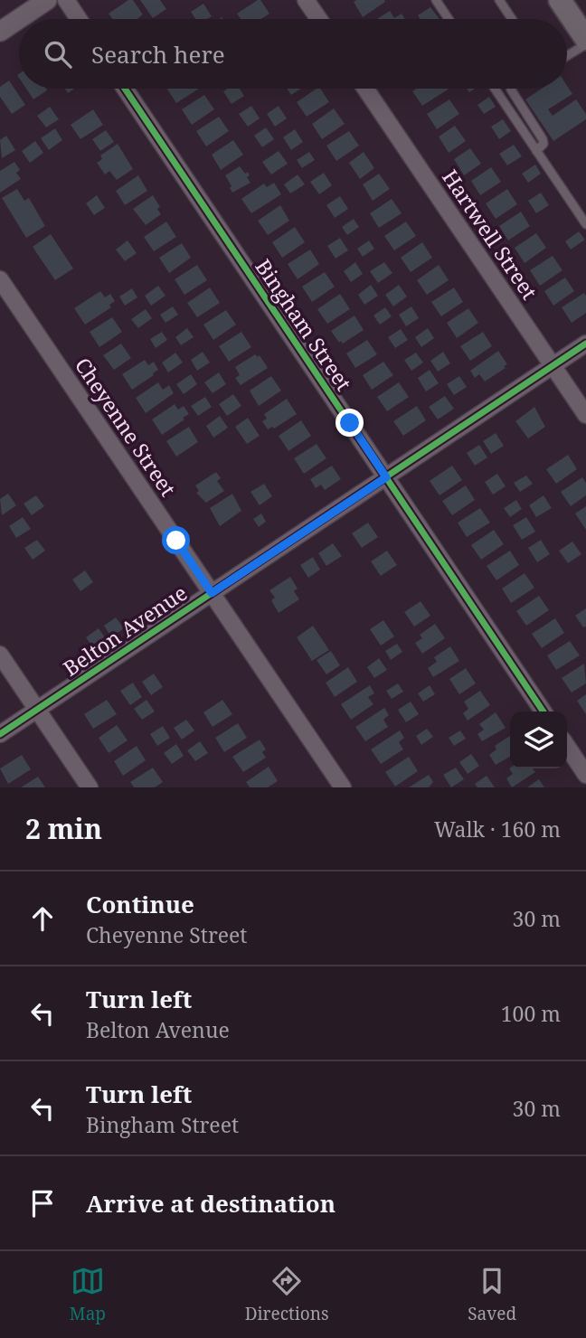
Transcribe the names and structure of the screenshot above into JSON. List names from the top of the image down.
{
  "streets": {
    "street": [
      "Hartwell Street",
      "Bingham Street",
      "Cheyenne Street",
      "Belton Avenue"
    ]
  },
  "crossings": [
    ["Hartwell Street", "Belton Avenue"],
    ["Bingham Street", "Belton Avenue"],
    ["Cheyenne Street", "Belton Avenue"]
  ],
  "page": {
    "search": "Search here",
    "heading": ["2 min", "Walk · 160 m"],
    "list": [
      ["Continue", "Cheyenne Street", "30 m"],
      ["Turn left", "Belton Avenue", "100 m"],
      ["Turn left", "Bingham Street", "30 m"],
      "Arrive at destination"
    ],
    "nav": ["Map", "Directions", "Saved"]
  }
}
